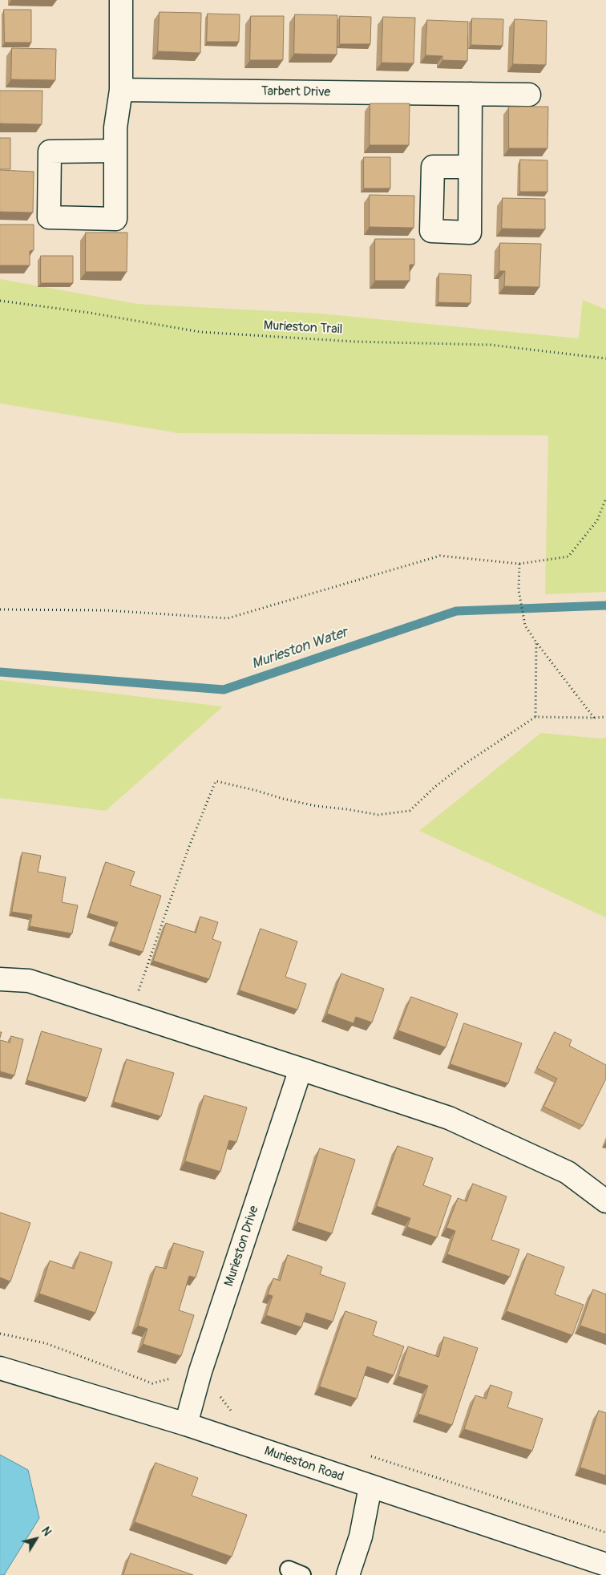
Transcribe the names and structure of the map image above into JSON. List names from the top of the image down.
{
  "streets": {
    "street": ["Tarbert Drive", "Murieston Drive", "Murieston Road"],
    "path": ["Murieston Trail"]
  },
  "crossings": [
    ["Murieston Drive", "Murieston Road"]
  ],
  "water": ["Murieston Water"],
  "north": "top right"
}
